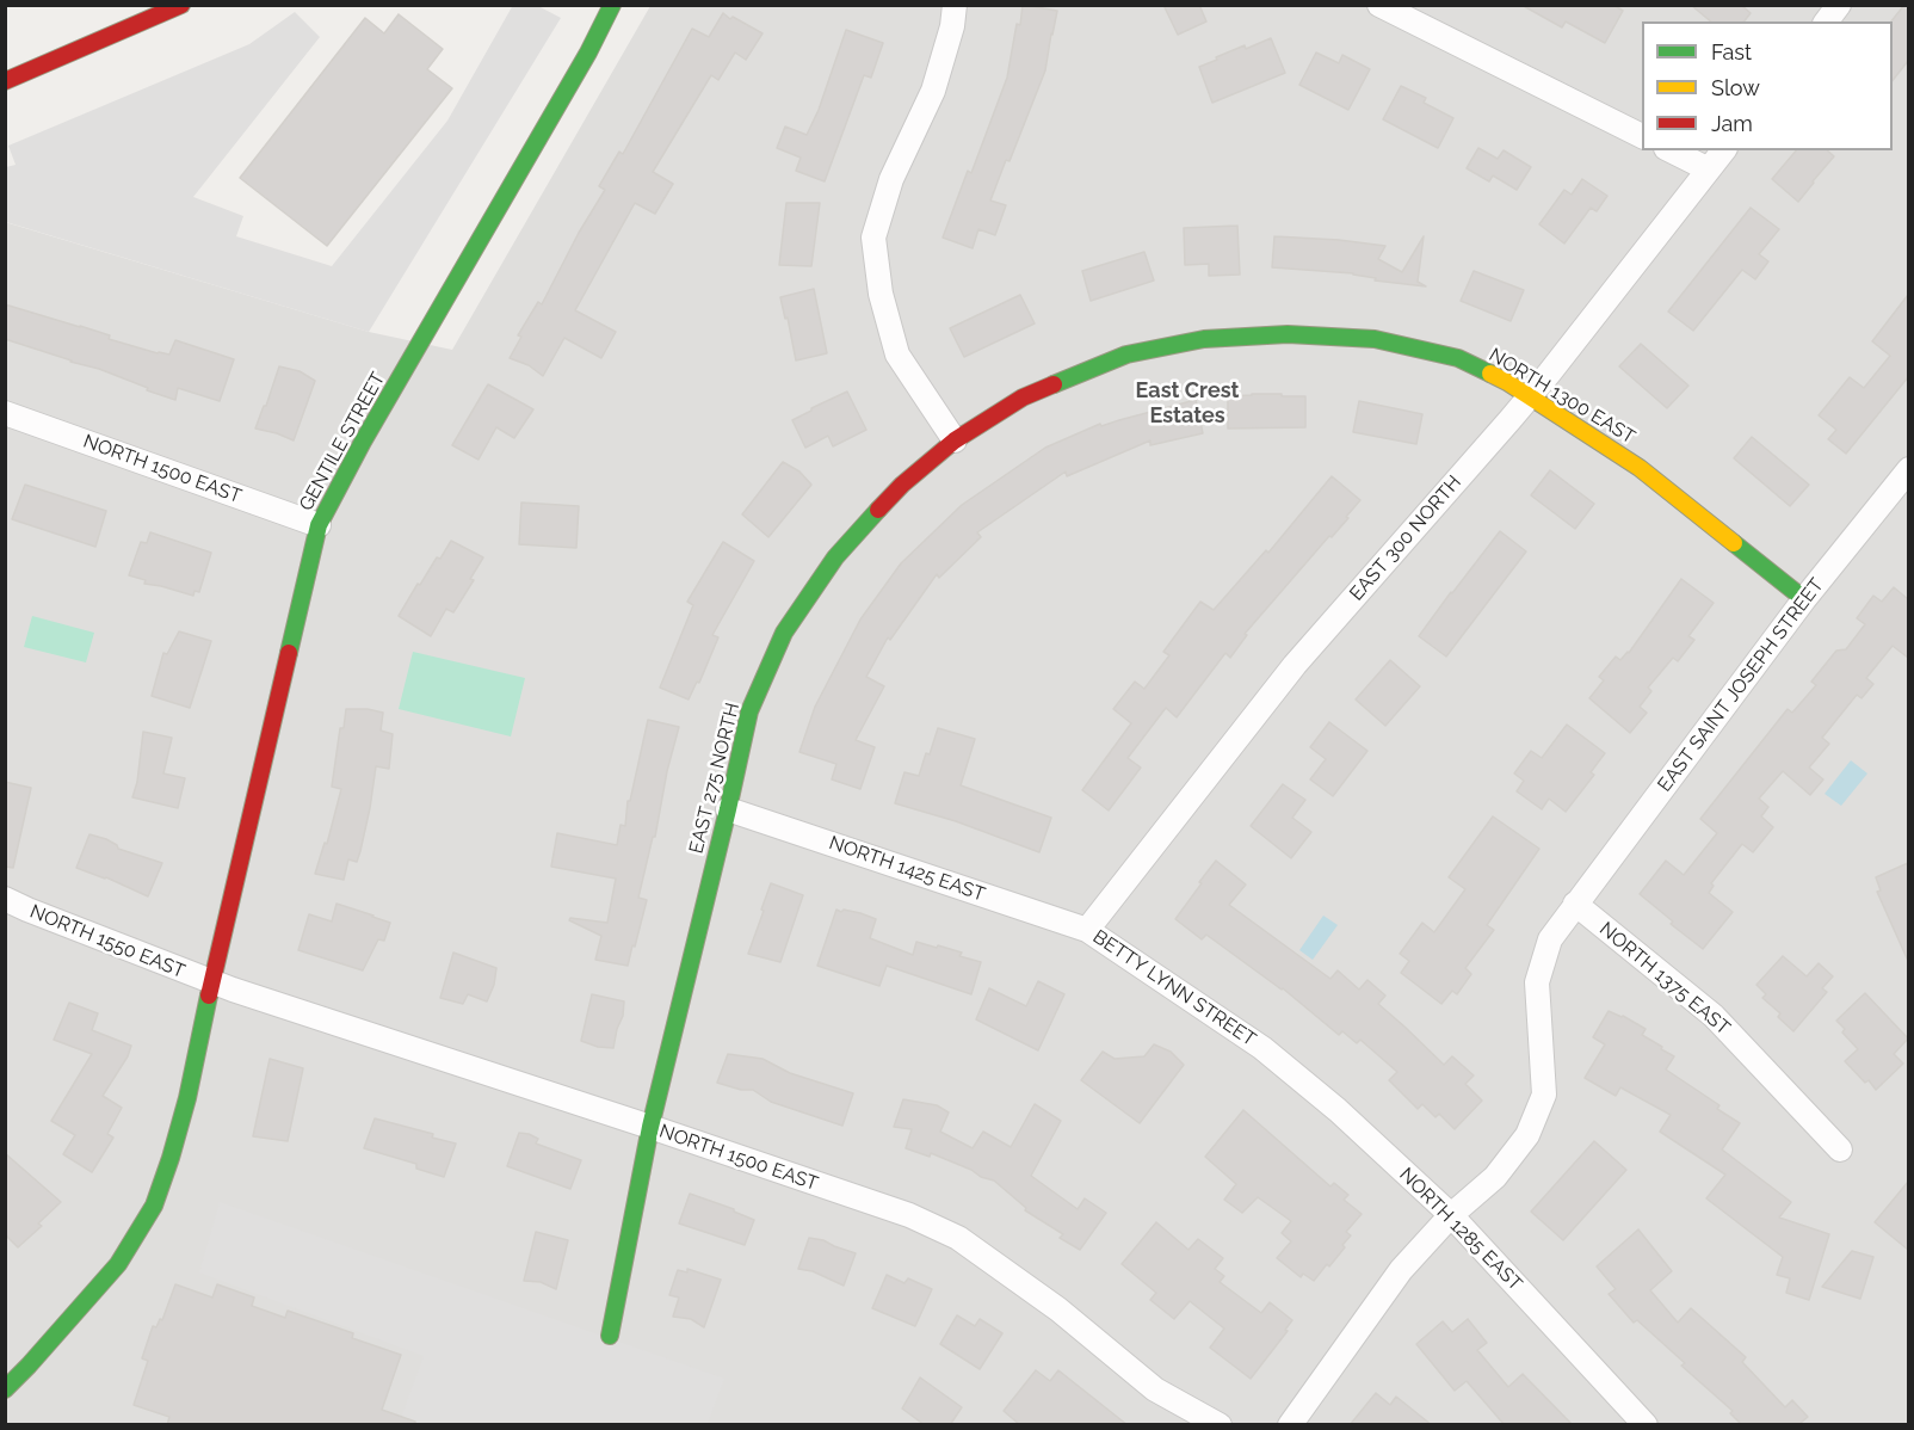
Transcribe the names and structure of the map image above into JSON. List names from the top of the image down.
{
  "streets": {
    "street": [
      "NORTH 1300 EAST",
      "GENTILE STREET",
      "NORTH 1500 EAST",
      "EAST 300 NORTH",
      "EAST SAINT JOSEPH STREET",
      "EAST 275 NORTH",
      "NORTH 1425 EAST",
      "NORTH 1550 EAST",
      "NORTH 1375 EAST",
      "BETTY LYNN STREET",
      "NORTH 1285 EAST"
    ]
  },
  "crossings": [
    ["NORTH 1300 EAST", "EAST 300 NORTH"],
    ["NORTH 1300 EAST", "EAST SAINT JOSEPH STREET"],
    ["NORTH 1300 EAST", "EAST 275 NORTH"],
    ["GENTILE STREET", "NORTH 1500 EAST"],
    ["GENTILE STREET", "NORTH 1550 EAST"],
    ["NORTH 1500 EAST", "EAST 275 NORTH"],
    ["NORTH 1500 EAST", "NORTH 1550 EAST"],
    ["EAST 300 NORTH", "NORTH 1425 EAST"],
    ["EAST 300 NORTH", "BETTY LYNN STREET"],
    ["EAST SAINT JOSEPH STREET", "NORTH 1375 EAST"],
    ["EAST SAINT JOSEPH STREET", "NORTH 1285 EAST"],
    ["EAST 275 NORTH", "NORTH 1425 EAST"],
    ["NORTH 1425 EAST", "BETTY LYNN STREET"],
    ["BETTY LYNN STREET", "NORTH 1285 EAST"]
  ],
  "districts": ["East Crest Estates"],
  "legend": ["Fast", "Slow", "Jam"]
}
